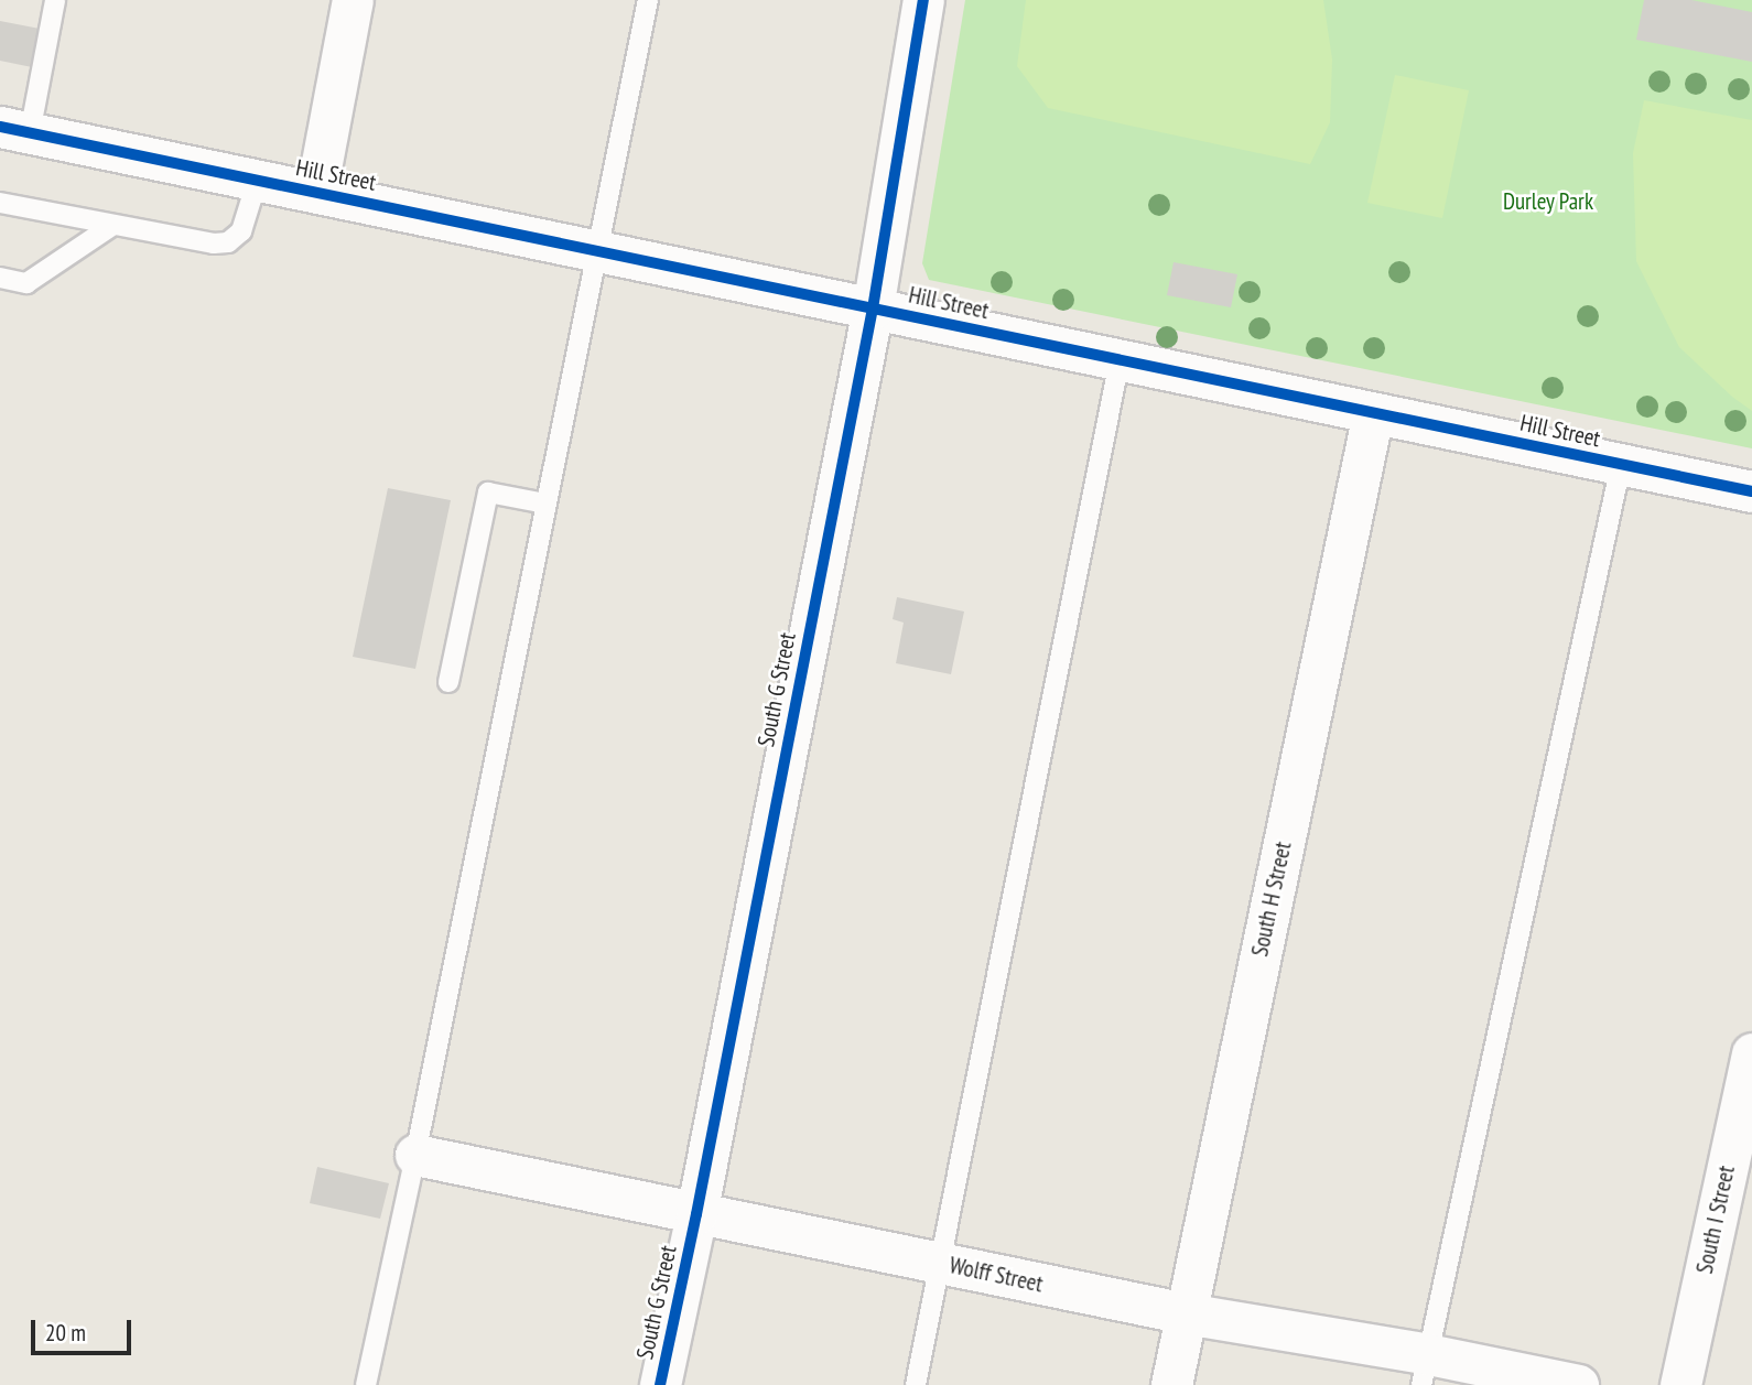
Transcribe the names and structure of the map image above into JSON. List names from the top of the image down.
{
  "streets": {
    "street": [
      "Hill Street",
      "South G Street",
      "South H Street",
      "South I Street",
      "Wolff Street"
    ]
  },
  "crossings": [
    ["Hill Street", "South G Street"],
    ["Hill Street", "South H Street"],
    ["South G Street", "Wolff Street"],
    ["South H Street", "Wolff Street"]
  ],
  "parks": ["Durley Park"],
  "scale_bar": "20 m"
}
